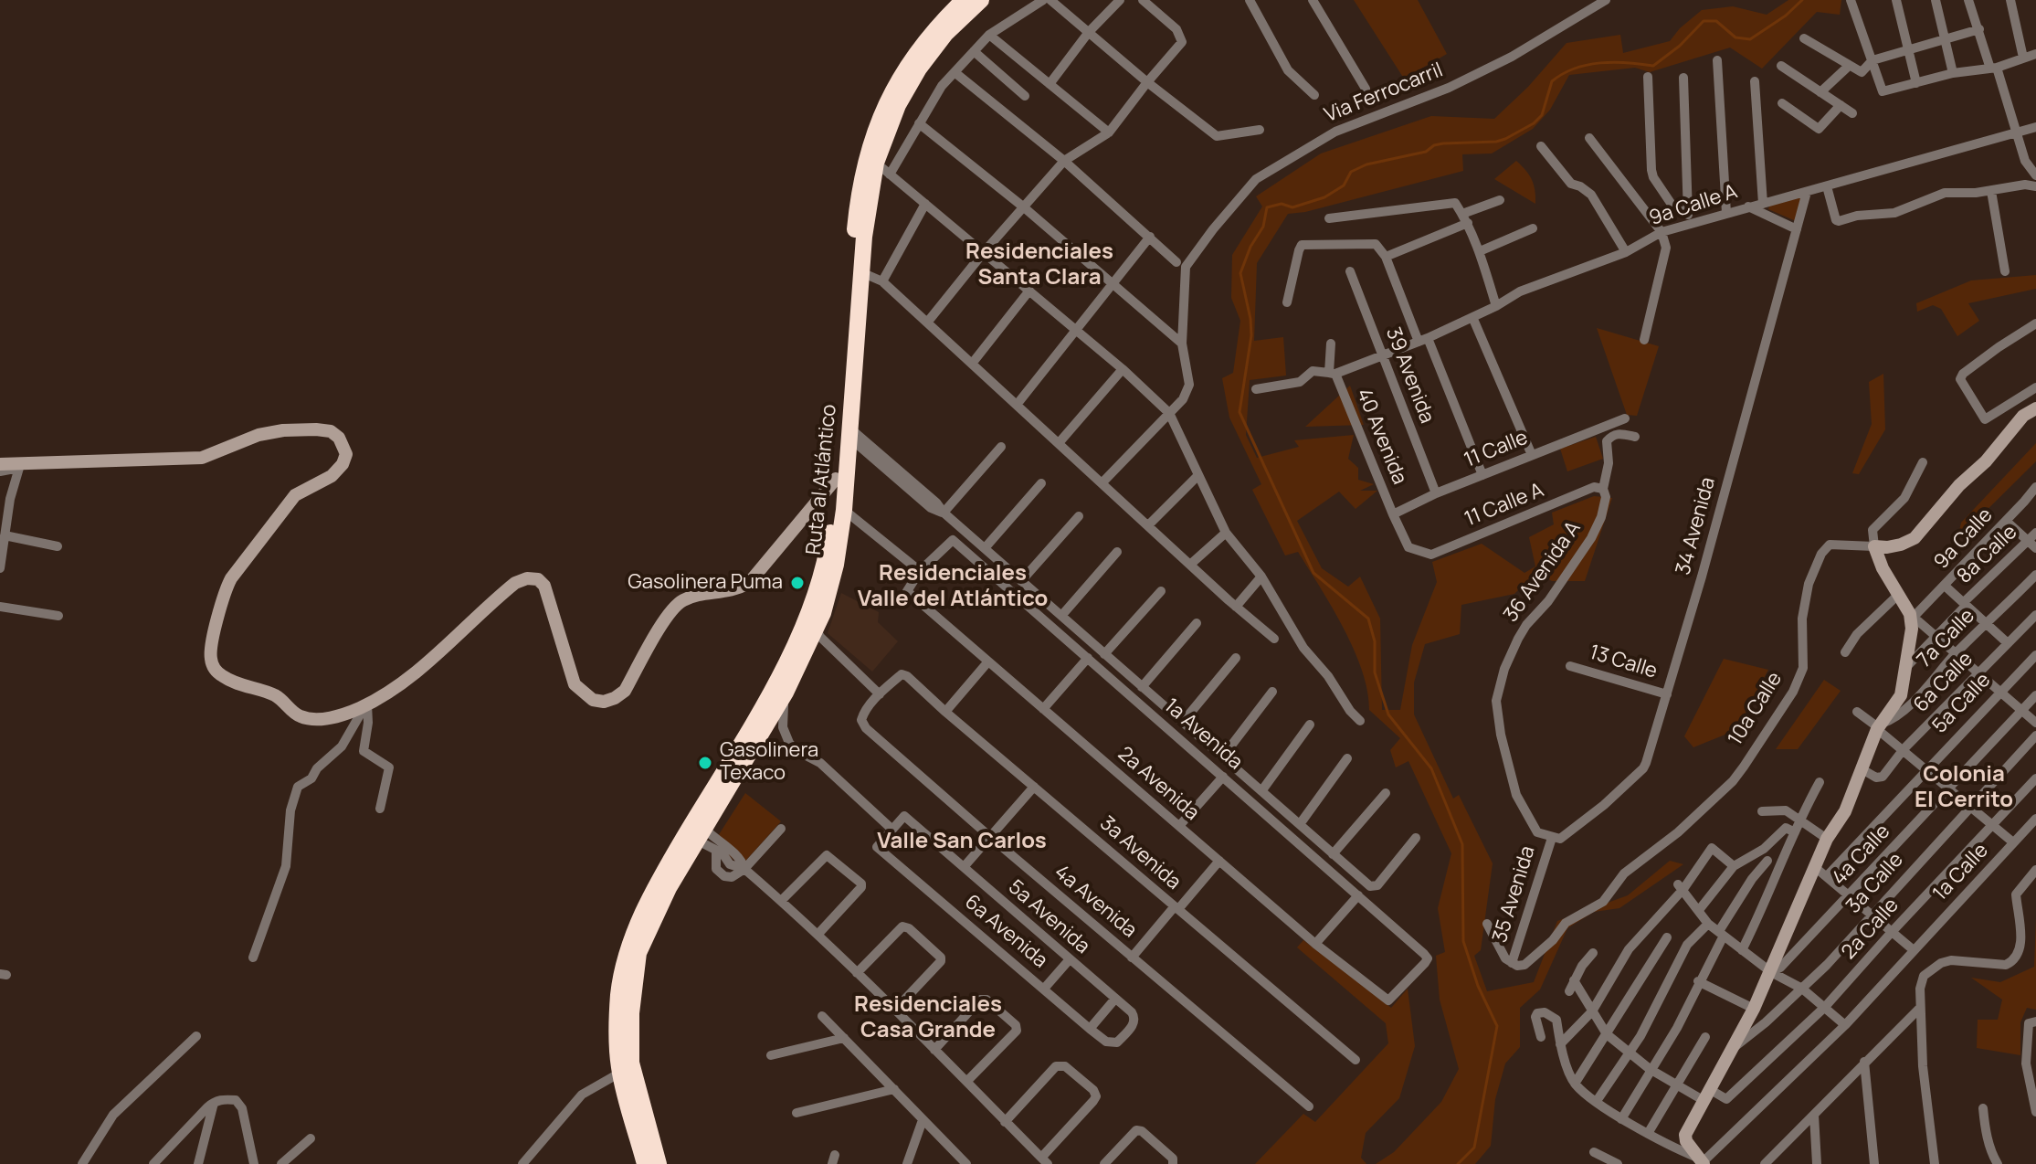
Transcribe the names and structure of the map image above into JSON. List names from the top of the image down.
{
  "streets": {
    "highway": ["Ruta al Atlántico"],
    "main road": ["10a Calle"],
    "street": [
      "Via Ferrocarril",
      "9a Calle A",
      "39 Avenida",
      "40 Avenida",
      "11 Calle",
      "11 Calle A",
      "34 Avenida",
      "9a Calle",
      "8a Calle",
      "36 Avenida A",
      "7a Calle",
      "13 Calle",
      "6a Calle",
      "5a Calle",
      "1a Avenida",
      "2a Avenida",
      "3a Avenida",
      "4a Calle",
      "1a Calle",
      "3a Calle",
      "35 Avenida",
      "4a Avenida",
      "5a Avenida",
      "2a Calle",
      "6a Avenida"
    ]
  },
  "crossings": [
    ["9a Calle A", "39 Avenida"],
    ["9a Calle A", "40 Avenida"],
    ["9a Calle A", "34 Avenida"],
    ["39 Avenida", "11 Calle"],
    ["40 Avenida", "11 Calle"],
    ["40 Avenida", "11 Calle A"],
    ["11 Calle A", "36 Avenida A"],
    ["34 Avenida", "36 Avenida A"],
    ["34 Avenida", "13 Calle"],
    ["34 Avenida", "35 Avenida"],
    ["36 Avenida A", "35 Avenida"],
    ["10a Calle", "35 Avenida"],
    ["1a Avenida", "2a Avenida"],
    ["3a Avenida", "4a Avenida"],
    ["5a Avenida", "6a Avenida"]
  ],
  "districts": [
    "Residenciales Santa Clara",
    "Residenciales Valle del Atlántico",
    "Colonia El Cerrito",
    "Valle San Carlos",
    "Residenciales Casa Grande"
  ],
  "places": ["Gasolinera Puma", "Gasolinera Texaco"]
}
